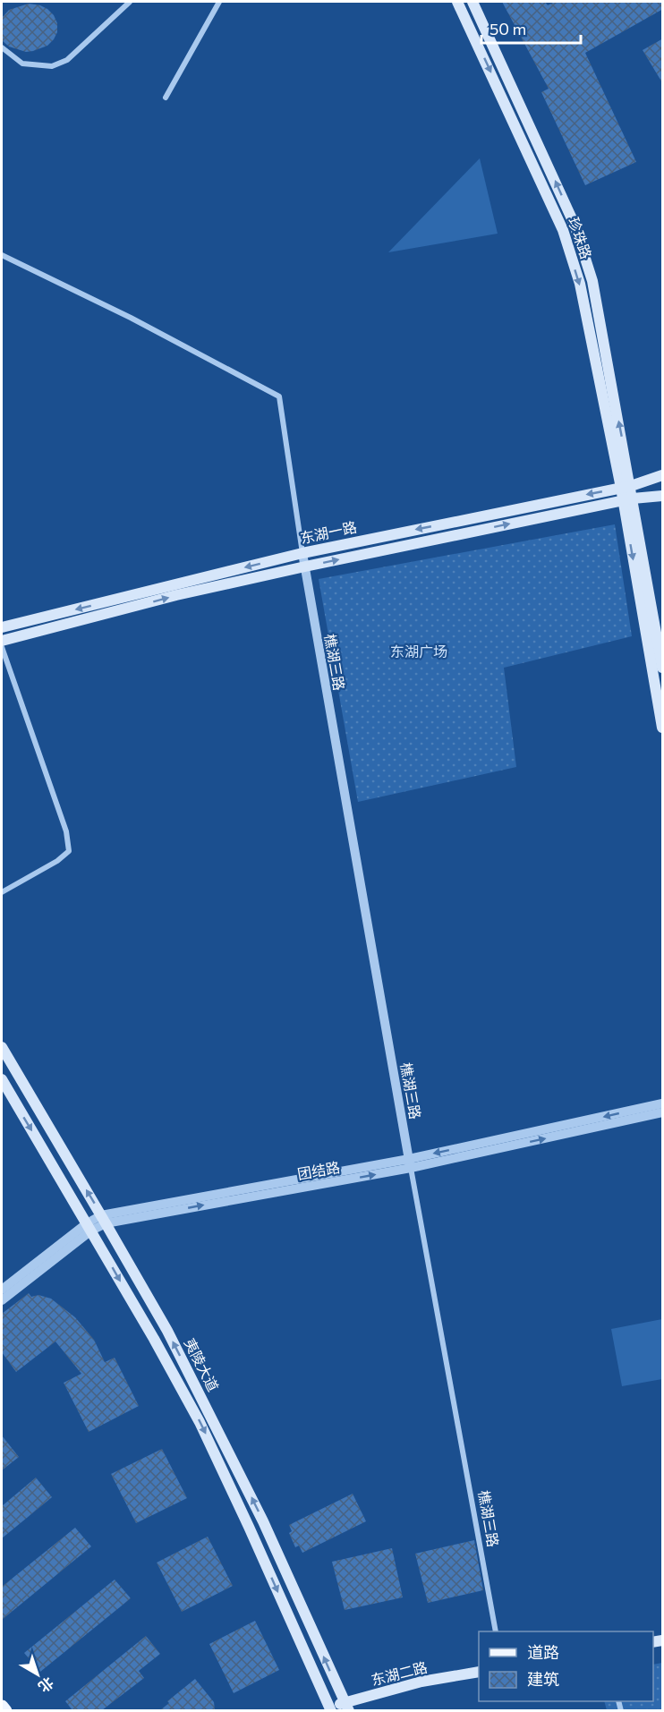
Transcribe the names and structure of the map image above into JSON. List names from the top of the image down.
{
  "streets": {
    "main road": [
      "珍珠路",
      "东湖一路",
      "夷陵大道",
      "东湖二路"
    ],
    "street": ["樵湖三路", "团结路"]
  },
  "crossings": [
    ["珍珠路", "东湖一路"],
    ["东湖一路", "樵湖三路"],
    ["樵湖三路", "团结路"],
    ["团结路", "夷陵大道"],
    ["夷陵大道", "东湖二路"]
  ],
  "parks": ["东湖广场"],
  "legend": ["道路", "建筑"],
  "scale_bar": "50 m",
  "north": "bottom right"
}
